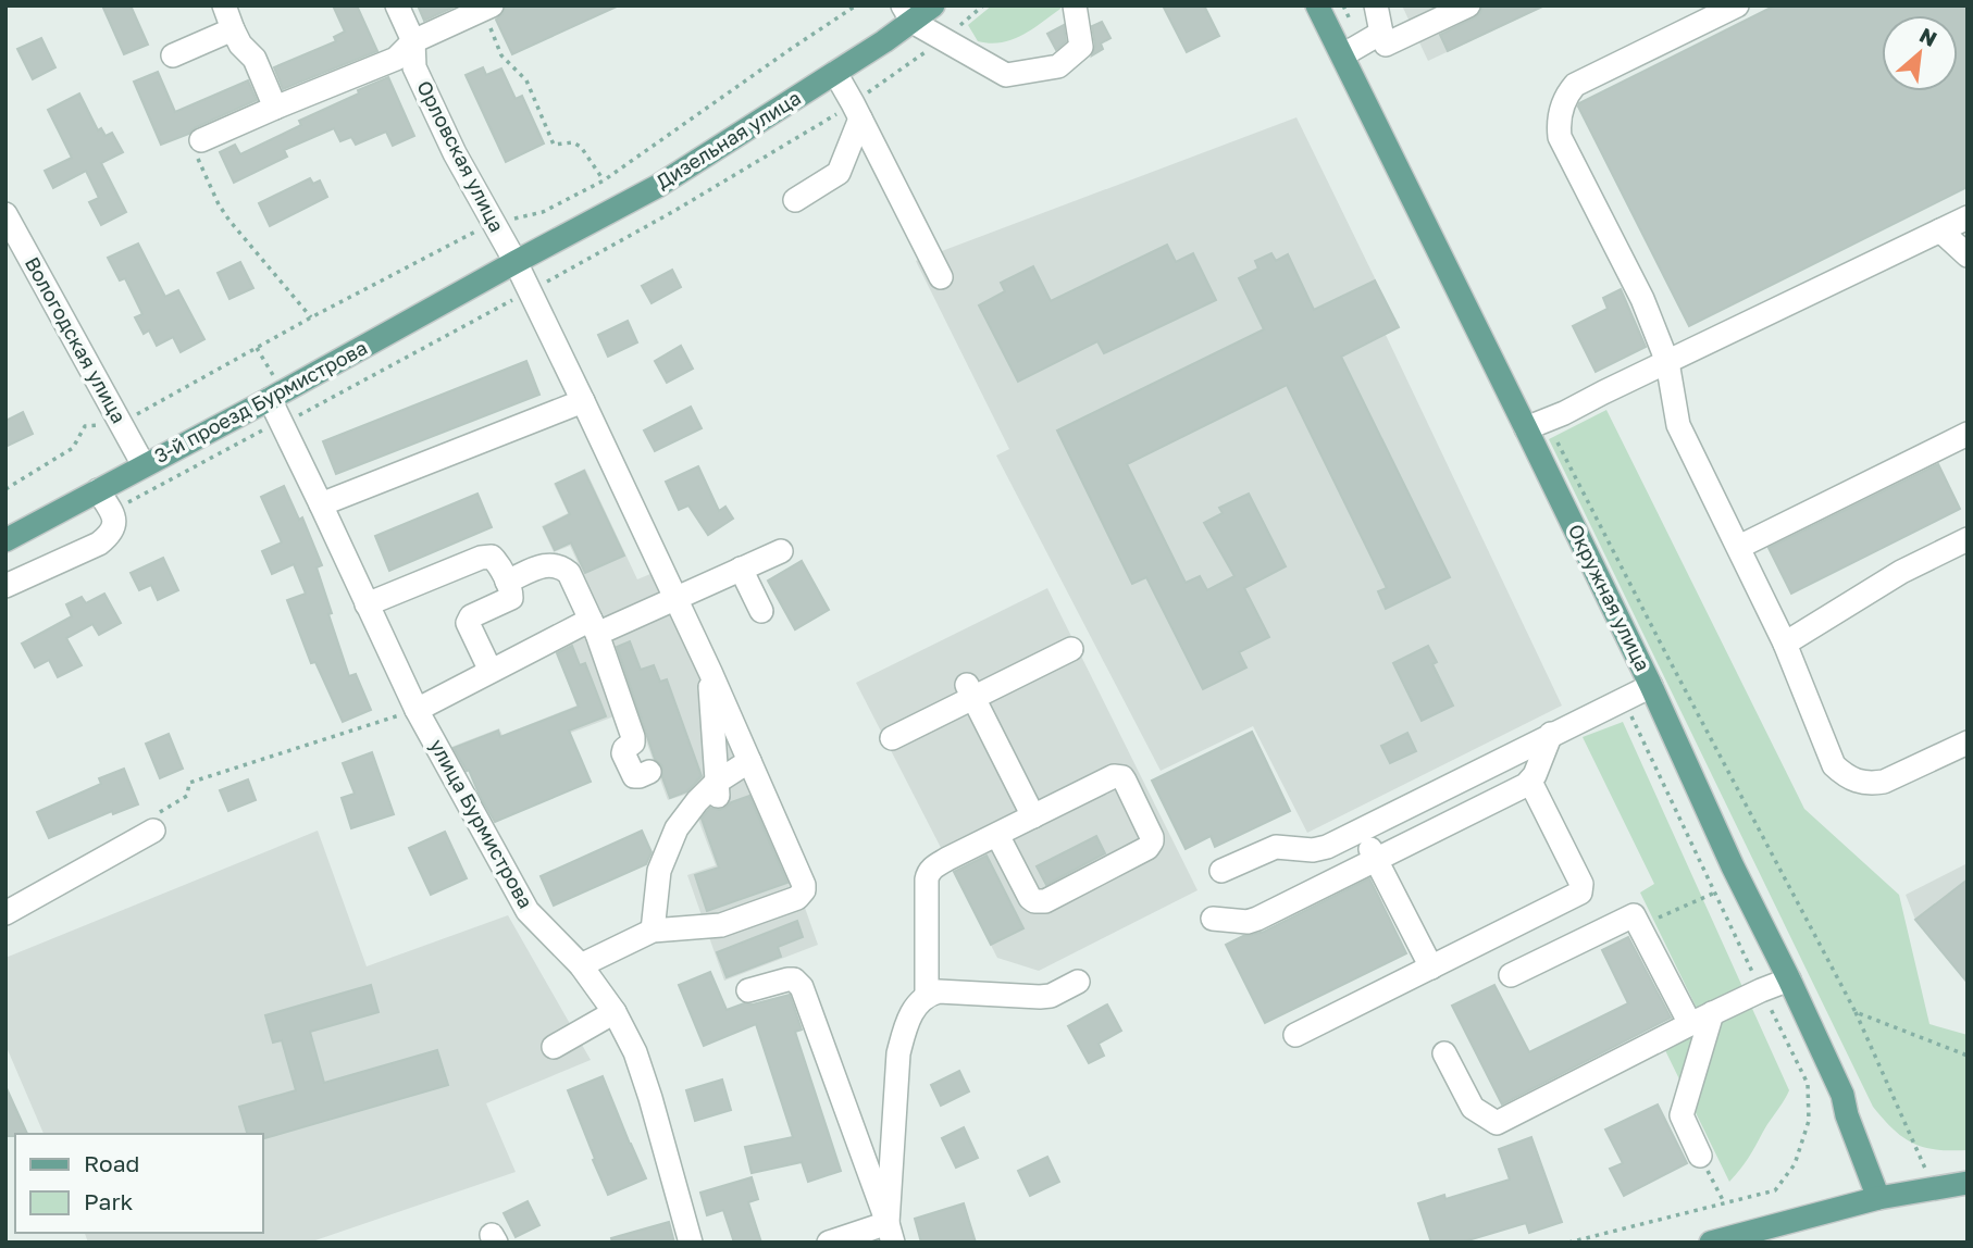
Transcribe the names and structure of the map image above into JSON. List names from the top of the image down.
{
  "streets": {
    "main road": ["Дизельная улица", "3-й проезд Бурмистрова", "Окружная улица"],
    "street": ["Орловская улица", "Вологодская улица", "улица Бурмистрова"]
  },
  "crossings": [
    ["Дизельная улица", "Орловская улица"],
    ["Дизельная улица", "3-й проезд Бурмистрова"],
    ["Орловская улица", "3-й проезд Бурмистрова"],
    ["Вологодская улица", "3-й проезд Бурмистрова"],
    ["3-й проезд Бурмистрова", "улица Бурмистрова"]
  ],
  "legend": ["Road", "Park"],
  "north": "top right"
}
